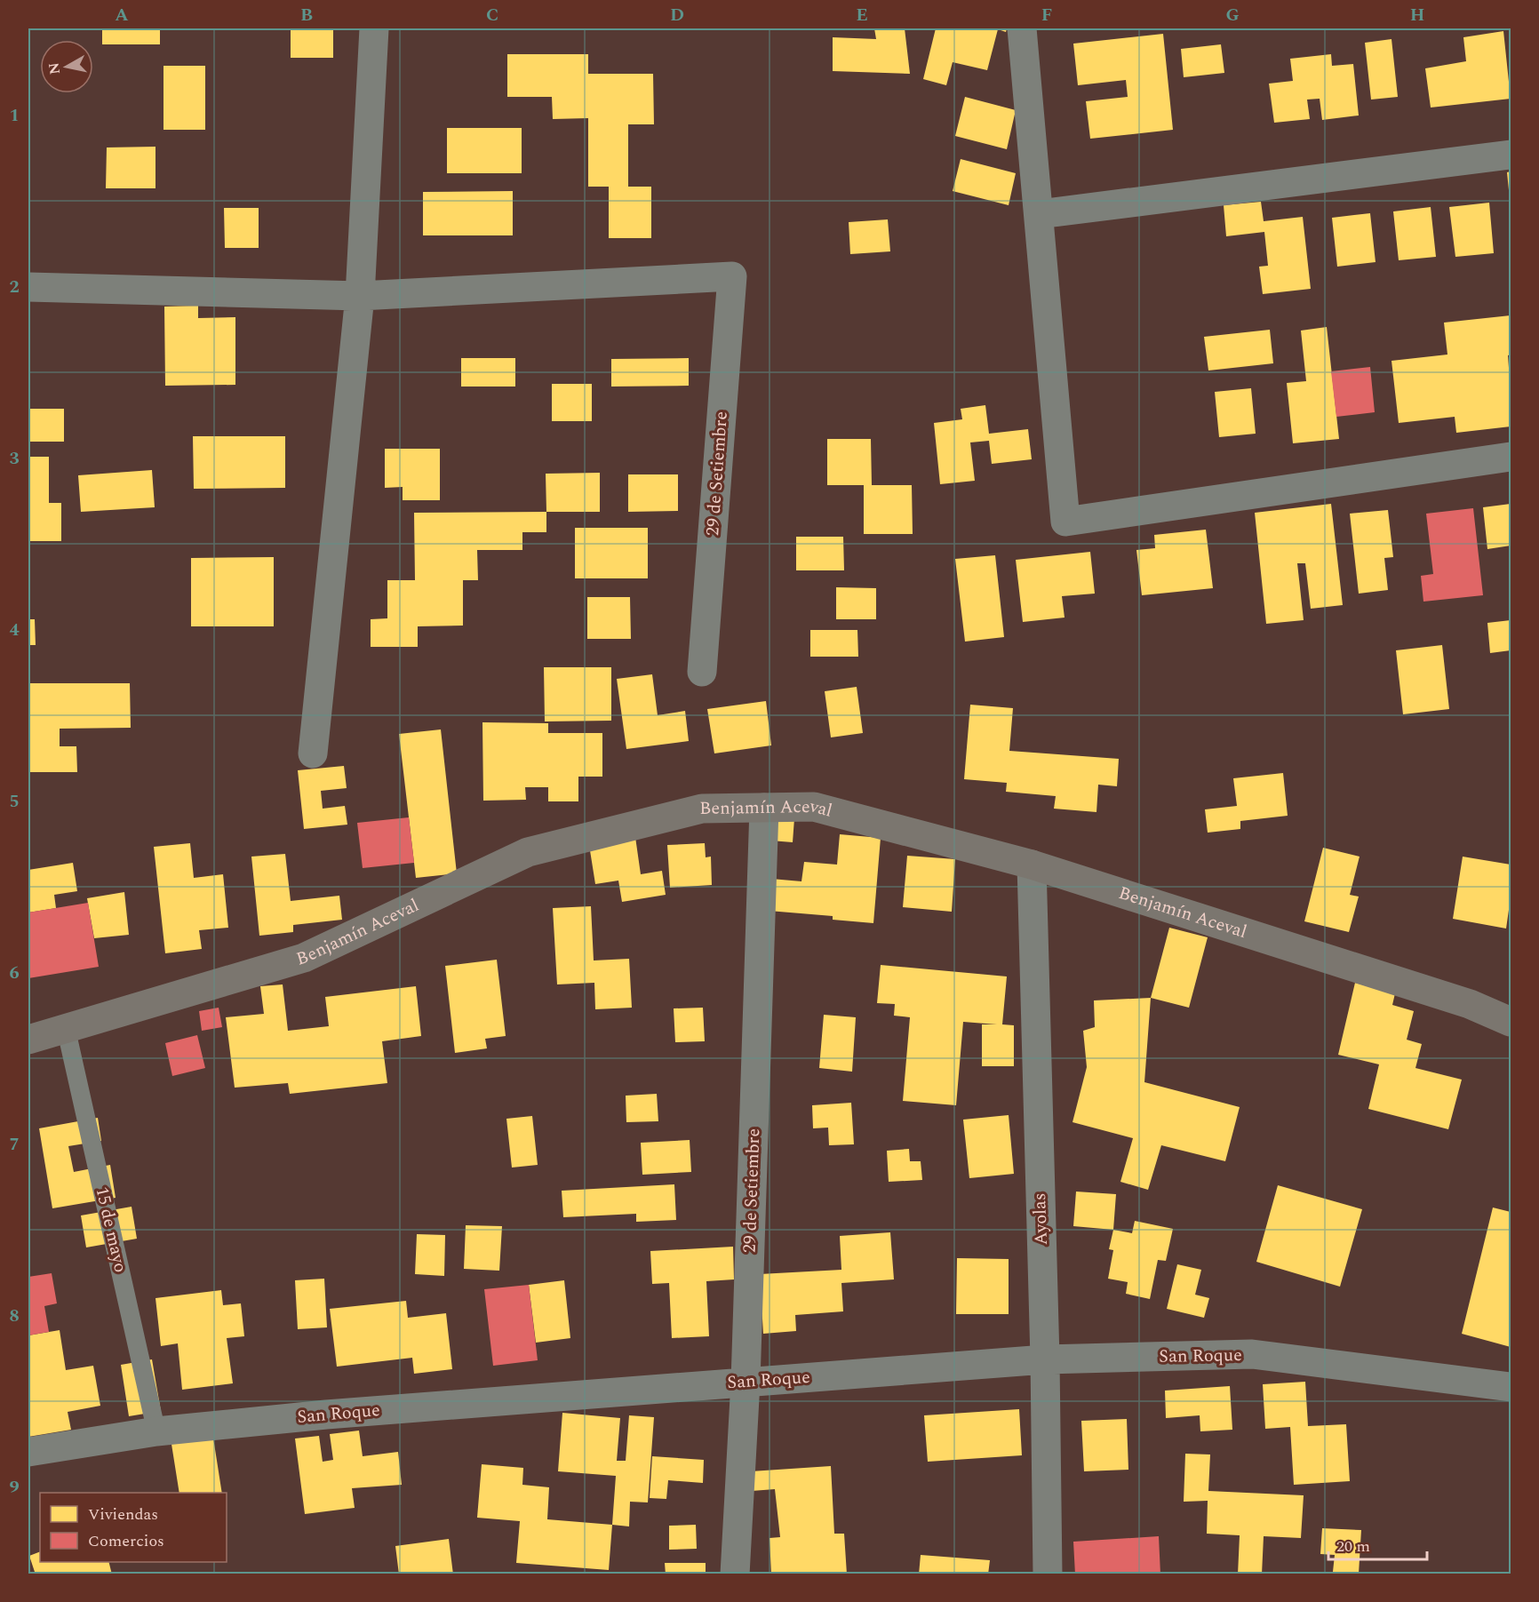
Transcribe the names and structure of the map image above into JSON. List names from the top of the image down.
{
  "streets": {
    "street": [
      "29 de Setiembre",
      "Benjamín Aceval",
      "Ayolas",
      "San Roque"
    ],
    "lane": ["15 de mayo"]
  },
  "crossings": [
    ["29 de Setiembre", "Benjamín Aceval"],
    ["29 de Setiembre", "San Roque"],
    ["Benjamín Aceval", "Ayolas"],
    ["Benjamín Aceval", "15 de mayo"],
    ["Ayolas", "San Roque"],
    ["15 de mayo", "San Roque"]
  ],
  "legend": ["Viviendas", "Comercios"],
  "scale_bar": "20 m",
  "north": "left",
  "grid": {
    "columns": [
      "A",
      "B",
      "C",
      "D",
      "E",
      "F",
      "G",
      "H"
    ],
    "rows": [
      "1",
      "2",
      "3",
      "4",
      "5",
      "6",
      "7",
      "8",
      "9"
    ]
  }
}
